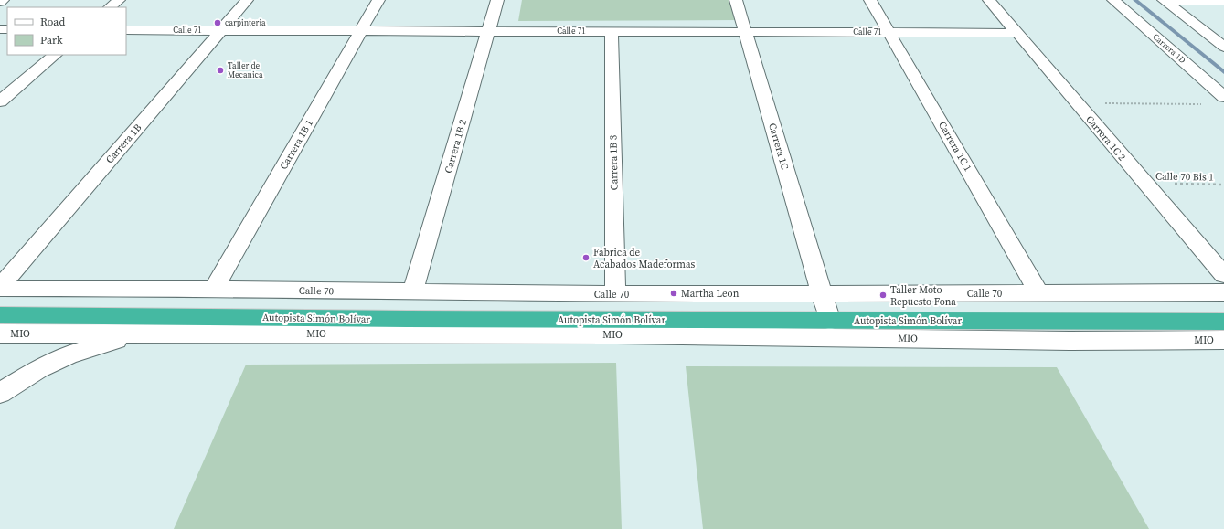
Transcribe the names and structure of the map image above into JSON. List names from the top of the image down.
{
  "streets": {
    "highway": ["Autopista Simón Bolívar"],
    "street": [
      "Calle 71",
      "Carrera 1D",
      "Carrera 1C 2",
      "Carrera 1B",
      "Carrera 1B 1",
      "Carrera 1B 2",
      "Carrera 1C",
      "Carrera 1C 1",
      "Carrera 1B 3",
      "Calle 70",
      "MIO"
    ],
    "path": ["Calle 70 Bis 1"]
  },
  "crossings": [
    ["Calle 71", "Carrera 1C 2"],
    ["Calle 71", "Carrera 1B"],
    ["Calle 71", "Carrera 1B 1"],
    ["Calle 71", "Carrera 1B 2"],
    ["Calle 71", "Carrera 1C"],
    ["Calle 71", "Carrera 1C 1"],
    ["Calle 71", "Carrera 1B 3"],
    ["Carrera 1C 2", "Calle 70 Bis 1"],
    ["Carrera 1B", "Calle 70"],
    ["Carrera 1B 1", "Calle 70"],
    ["Carrera 1B 2", "Calle 70"],
    ["Carrera 1C", "Calle 70"],
    ["Carrera 1C", "Autopista Simón Bolívar"],
    ["Carrera 1C 1", "Calle 70"],
    ["Carrera 1B 3", "Calle 70"]
  ],
  "places": [
    "carpinteria",
    "Taller de Mecanica",
    "Fabrica de Acabados Madeformas",
    "Martha Leon",
    "Taller Moto Repuesto Fona"
  ],
  "legend": ["Road", "Park"]
}
